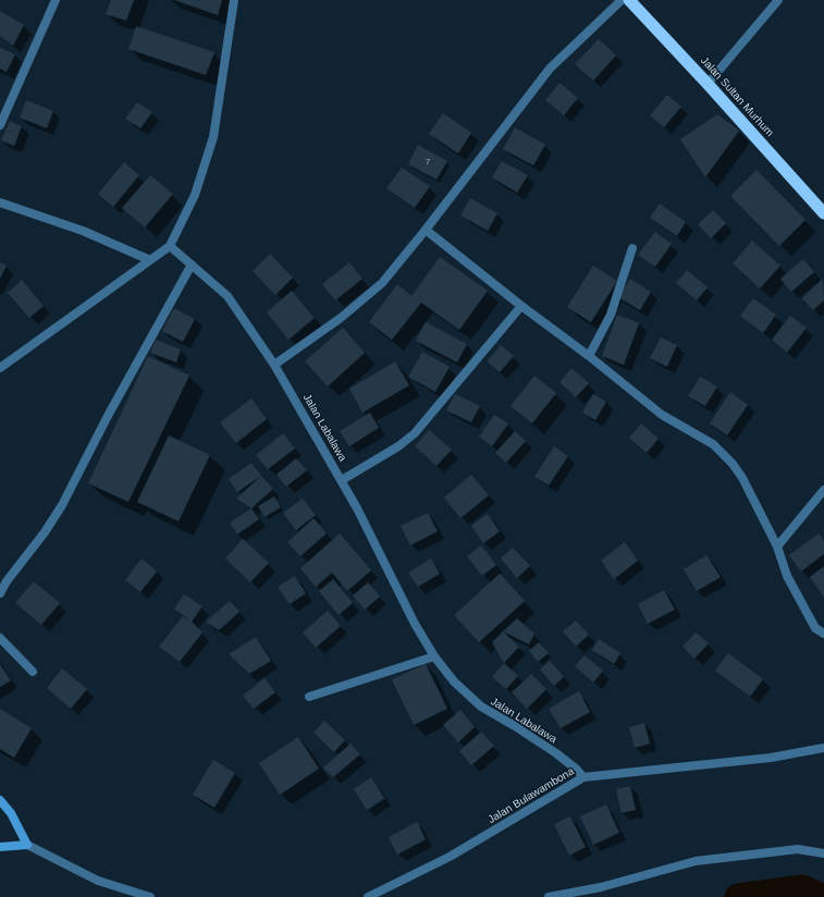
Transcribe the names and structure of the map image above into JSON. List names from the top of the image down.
{
  "streets": {
    "highway": ["Jalan Sultan Murhum"],
    "street": ["Jalan Labalawa", "Jalan Bulawambona"]
  },
  "crossings": [
    ["Jalan Labalawa", "Jalan Bulawambona"]
  ],
  "house_numbers": ["7"]
}
